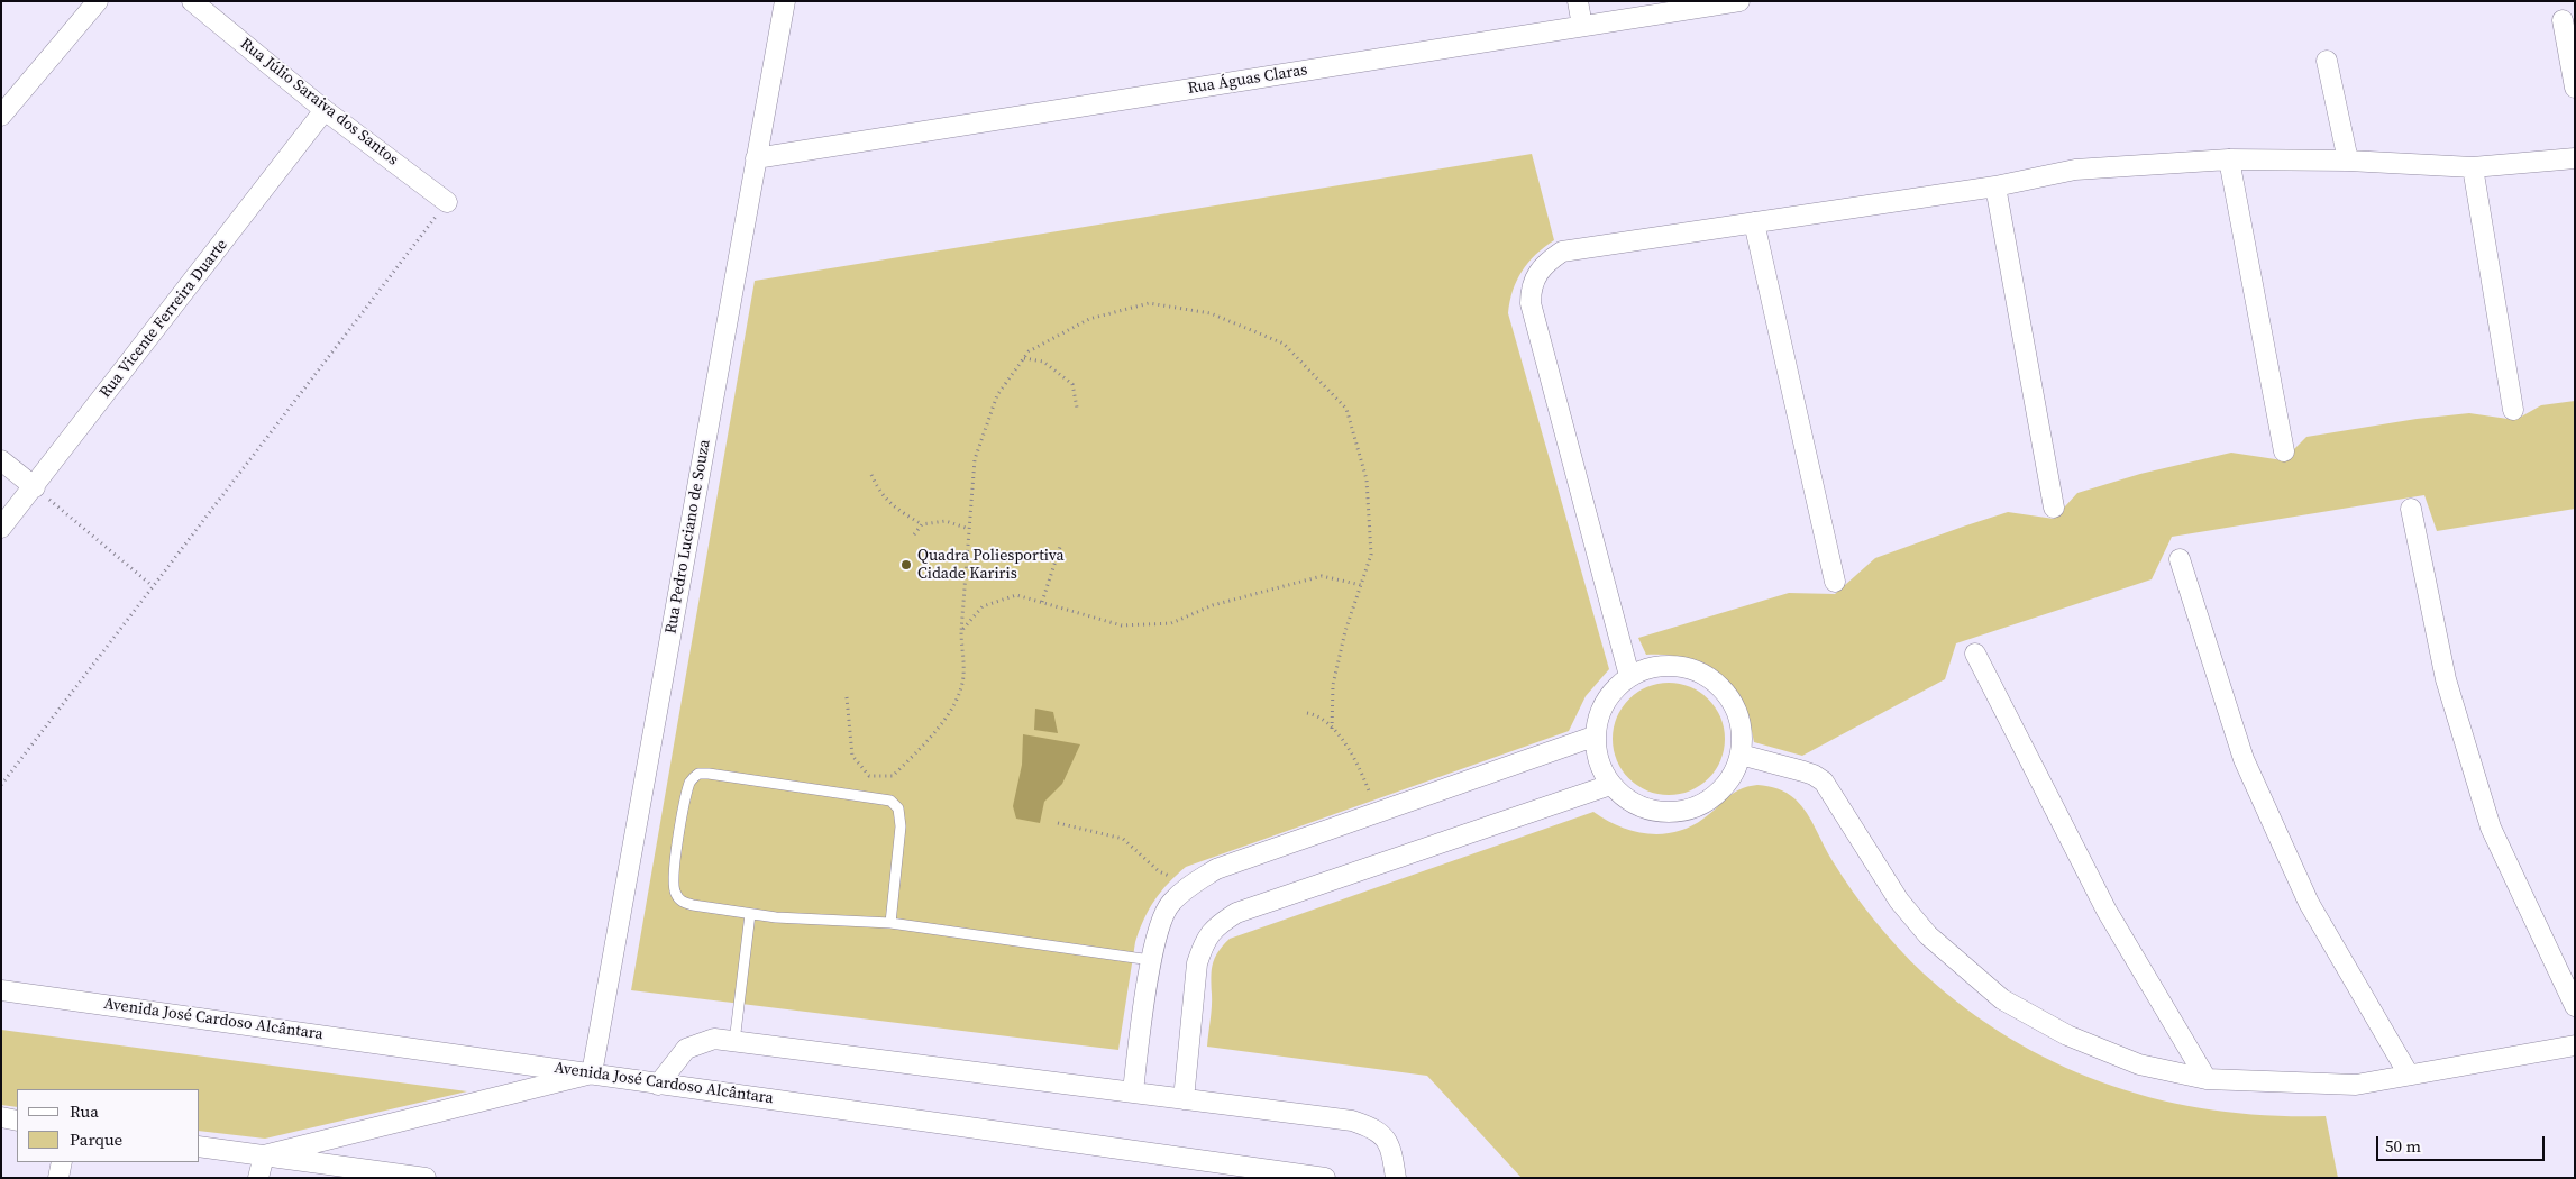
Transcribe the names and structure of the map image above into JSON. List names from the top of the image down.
{
  "streets": {
    "street": [
      "Rua Águas Claras",
      "Rua Júlio Saraiva dos Santos",
      "Rua Vicente Ferreira Duarte",
      "Rua Pedro Luciano de Souza",
      "Avenida José Cardoso Alcântara"
    ]
  },
  "crossings": [
    ["Rua Águas Claras", "Rua Pedro Luciano de Souza"],
    ["Rua Júlio Saraiva dos Santos", "Rua Vicente Ferreira Duarte"],
    ["Rua Pedro Luciano de Souza", "Avenida José Cardoso Alcântara"]
  ],
  "places": ["Quadra Poliesportiva Cidade Kariris"],
  "legend": ["Rua", "Parque"],
  "scale_bar": "50 m"
}
